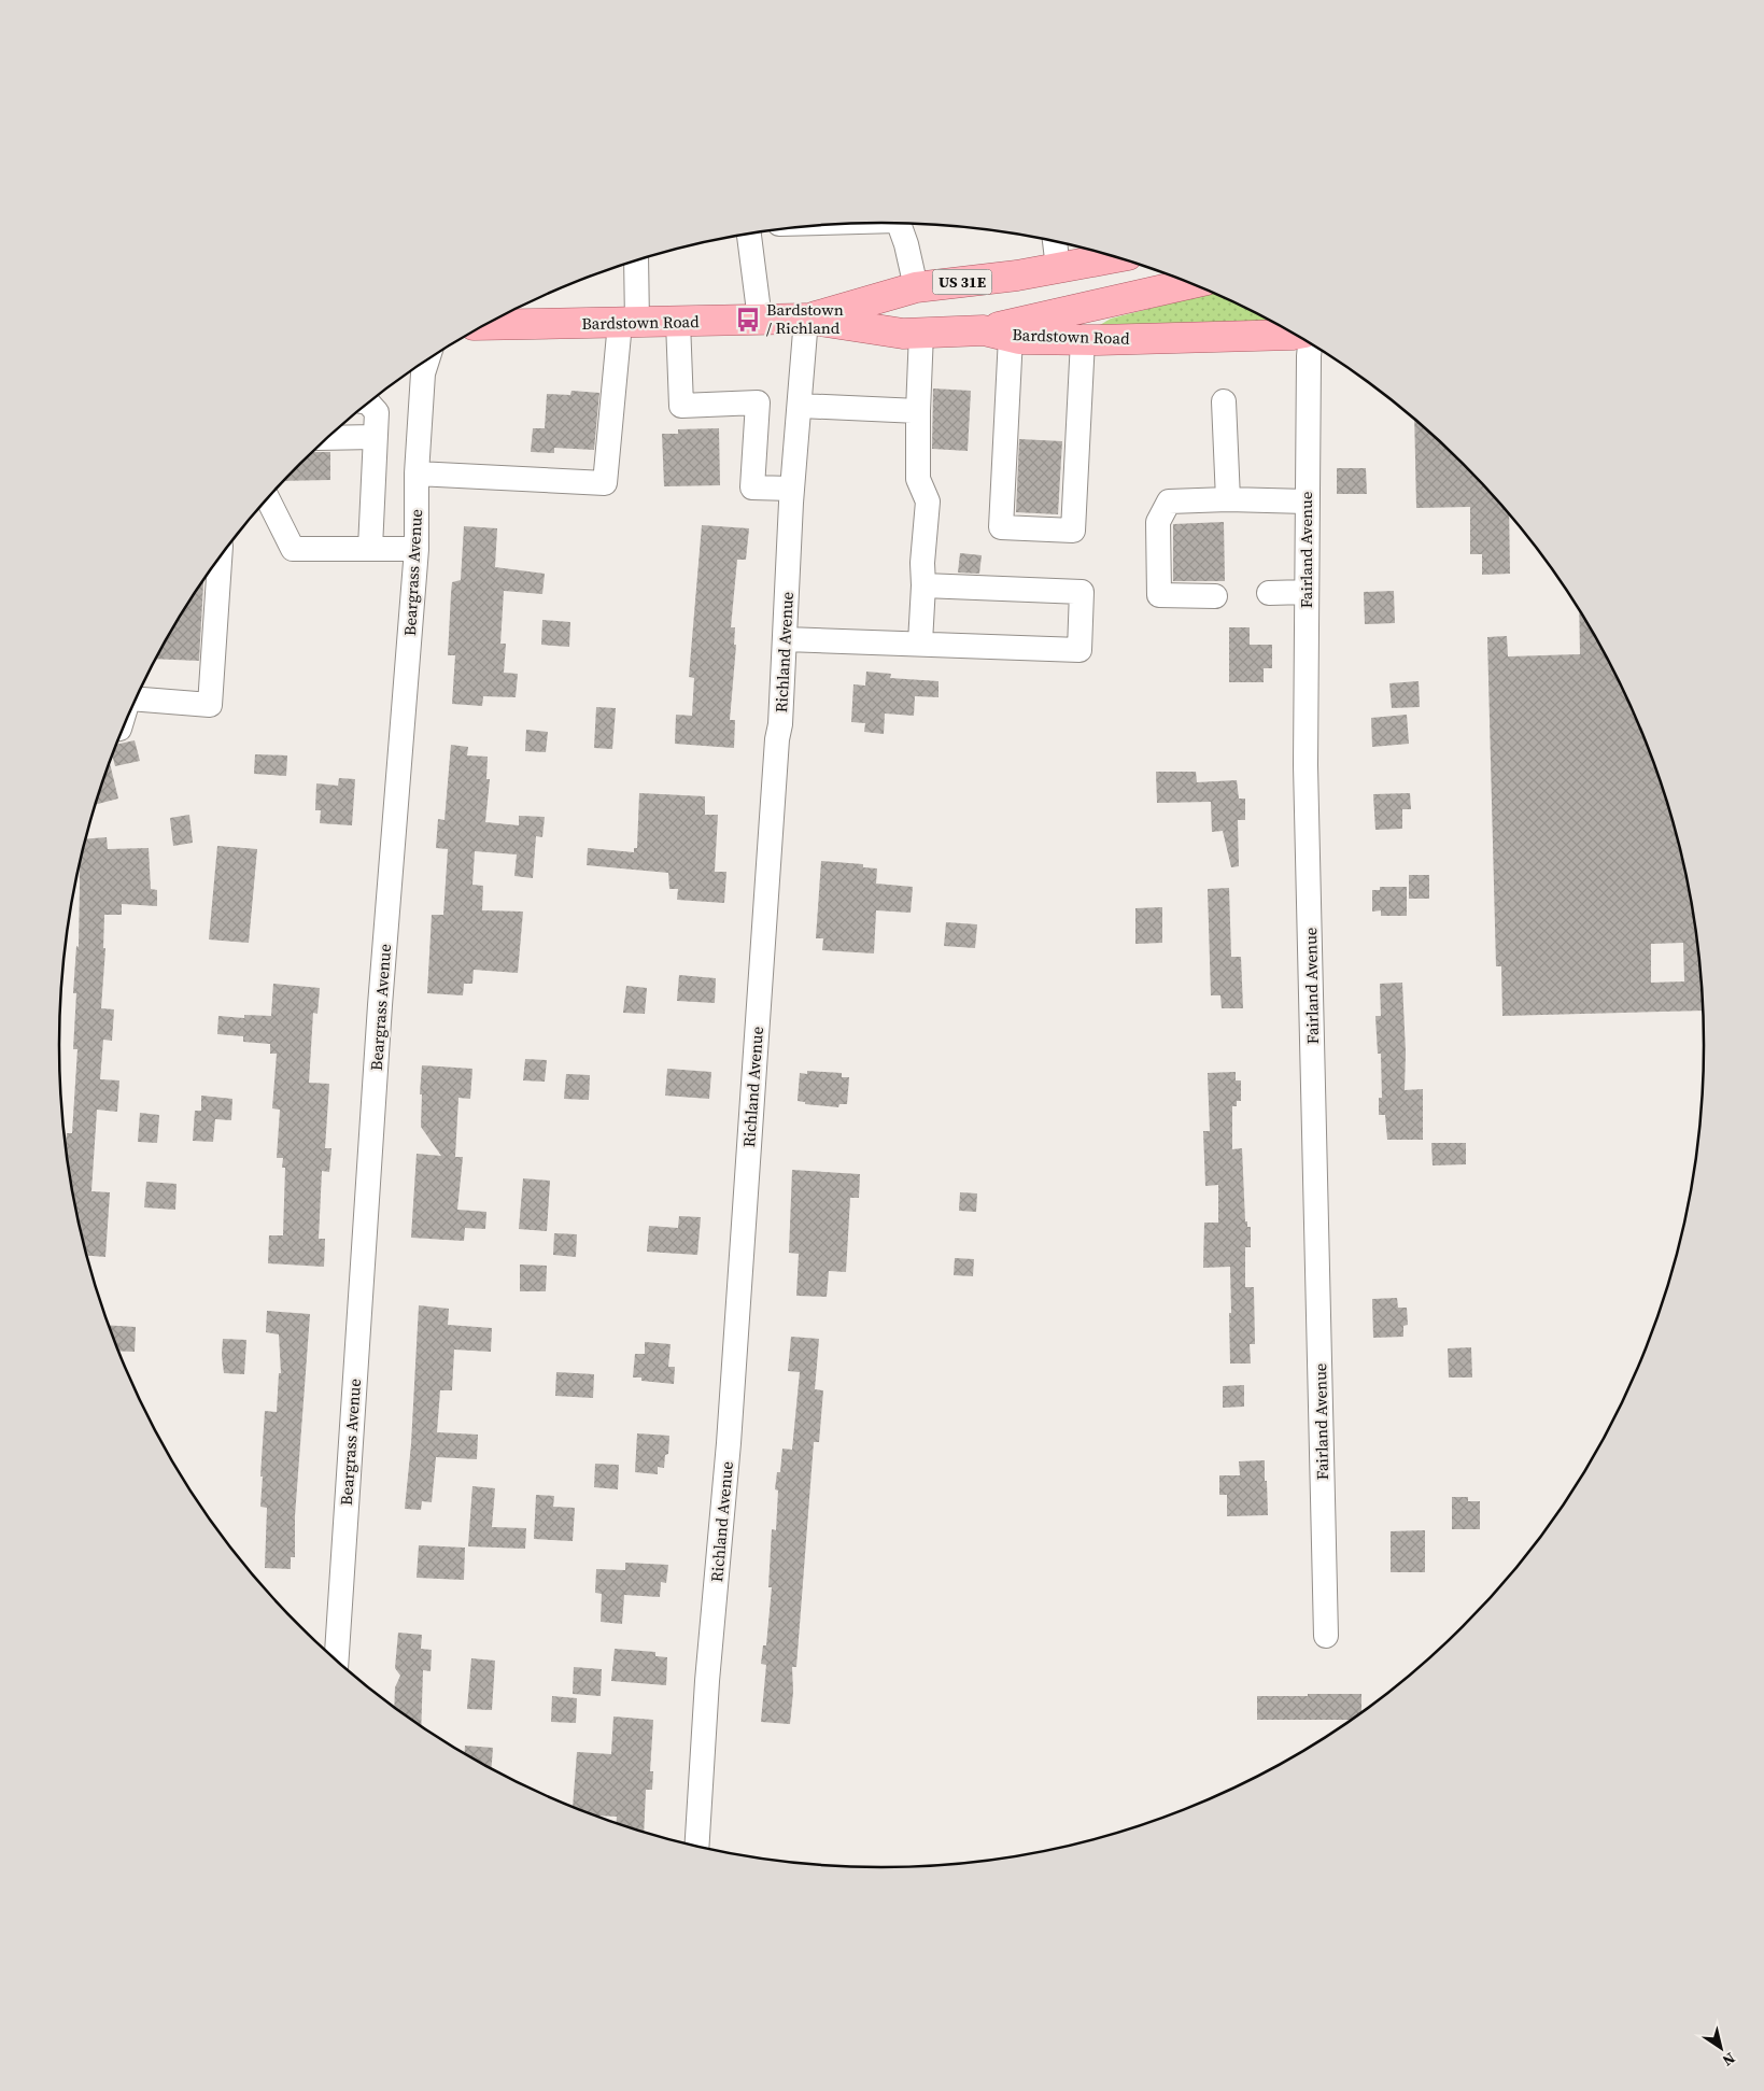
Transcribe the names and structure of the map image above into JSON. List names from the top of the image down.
{
  "streets": {
    "main road": ["US 31E", "Bardstown Road"],
    "street": ["Fairland Avenue", "Beargrass Avenue", "Richland Avenue"]
  },
  "crossings": [
    ["US 31E", "Bardstown Road"],
    ["Bardstown Road", "Richland Avenue"]
  ],
  "places": {
    "bus stop": ["Bardstown / Richland"]
  },
  "north": "bottom right"
}
